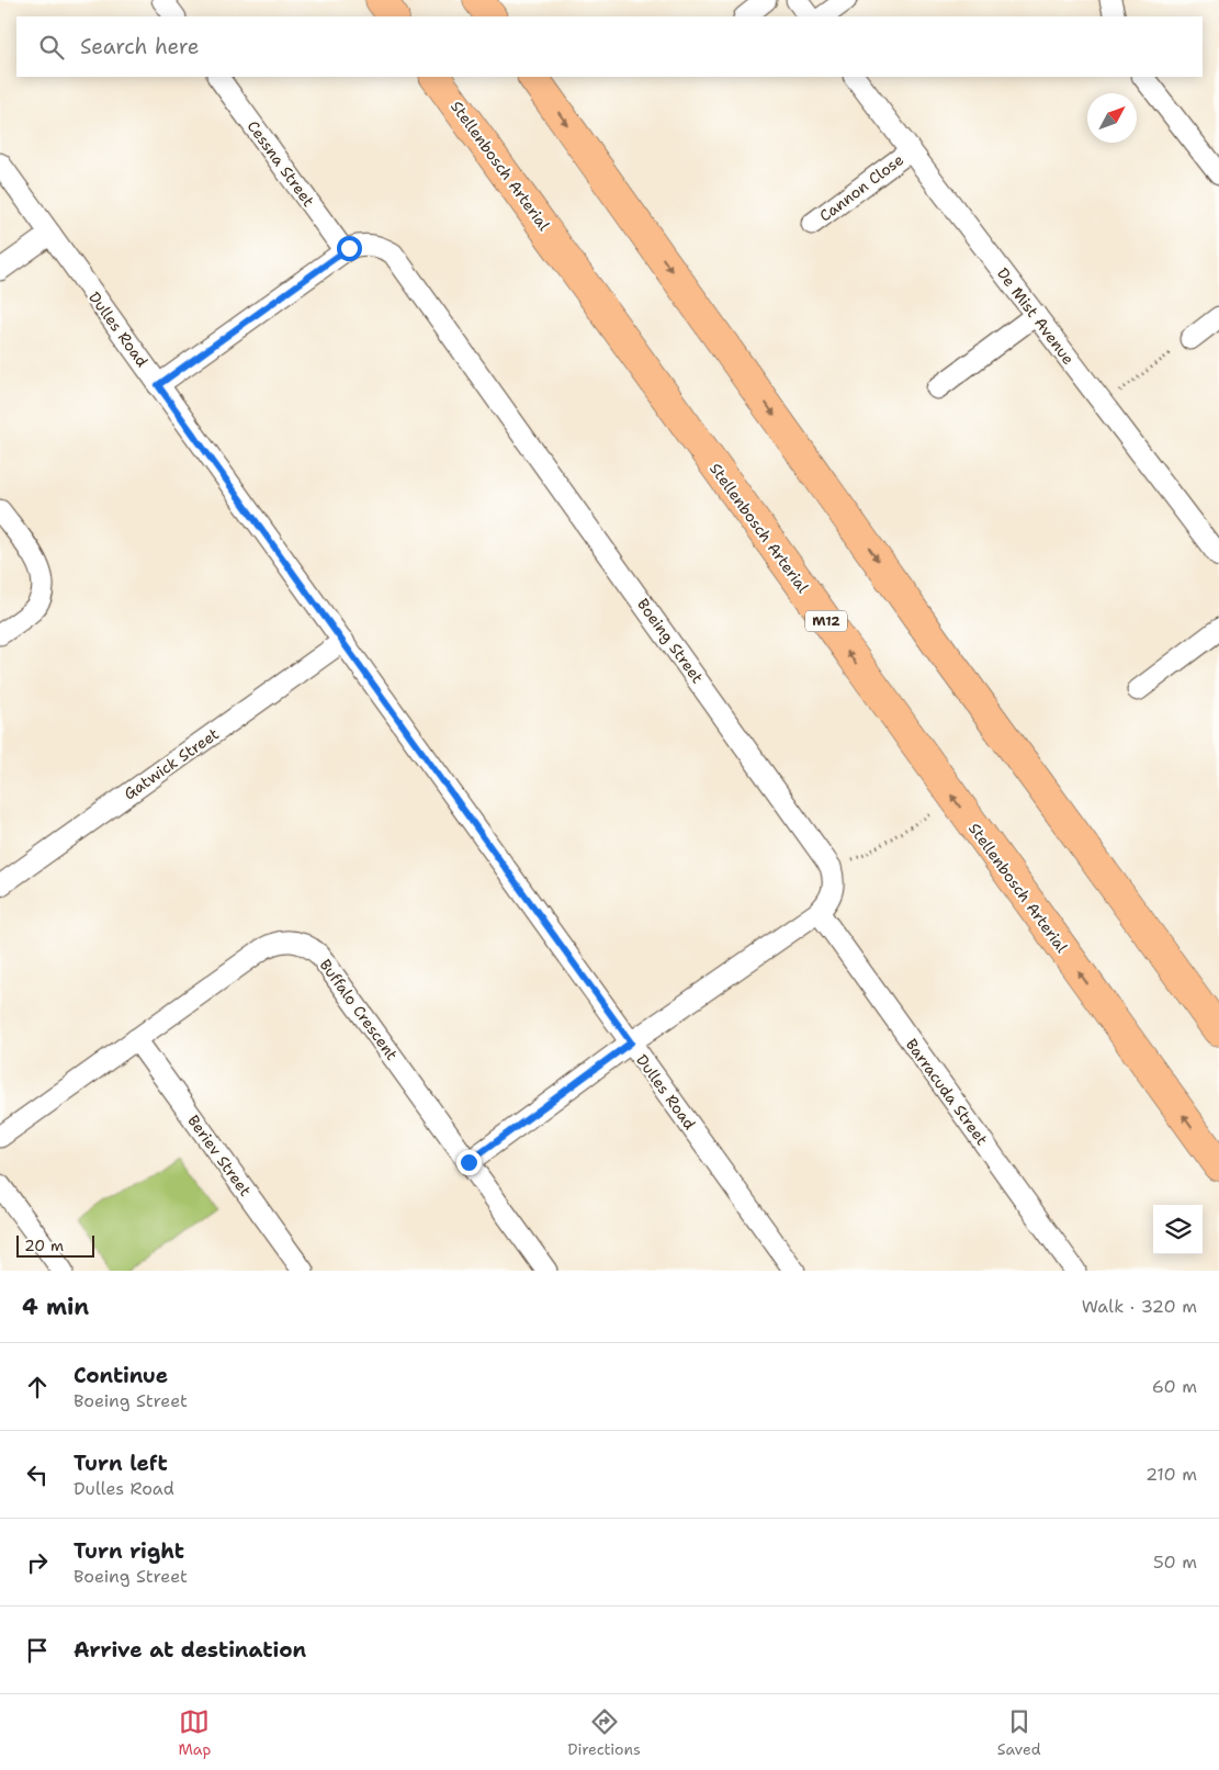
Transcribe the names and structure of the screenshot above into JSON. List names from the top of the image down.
{
  "streets": {
    "main road": ["Stellenbosch Arterial", "M12"],
    "street": [
      "Cessna Street",
      "Cannon Close",
      "De Mist Avenue",
      "Dulles Road",
      "Boeing Street",
      "Gatwick Street",
      "Buffalo Crescent",
      "Barracuda Street",
      "Beriev Street"
    ]
  },
  "crossings": [
    ["Cessna Street", "Boeing Street"],
    ["Cannon Close", "De Mist Avenue"],
    ["Dulles Road", "Boeing Street"],
    ["Dulles Road", "Gatwick Street"],
    ["Buffalo Crescent", "Beriev Street"]
  ],
  "scale_bar": "20 m",
  "north": "top right",
  "page": {
    "search": "Search here",
    "scale": "20 m",
    "heading": ["4 min", "Walk · 320 m"],
    "list": [
      ["Continue", "Boeing Street", "60 m"],
      ["Turn left", "Dulles Road", "210 m"],
      ["Turn right", "Boeing Street", "50 m"],
      "Arrive at destination"
    ],
    "nav": ["Map", "Directions", "Saved"]
  }
}
